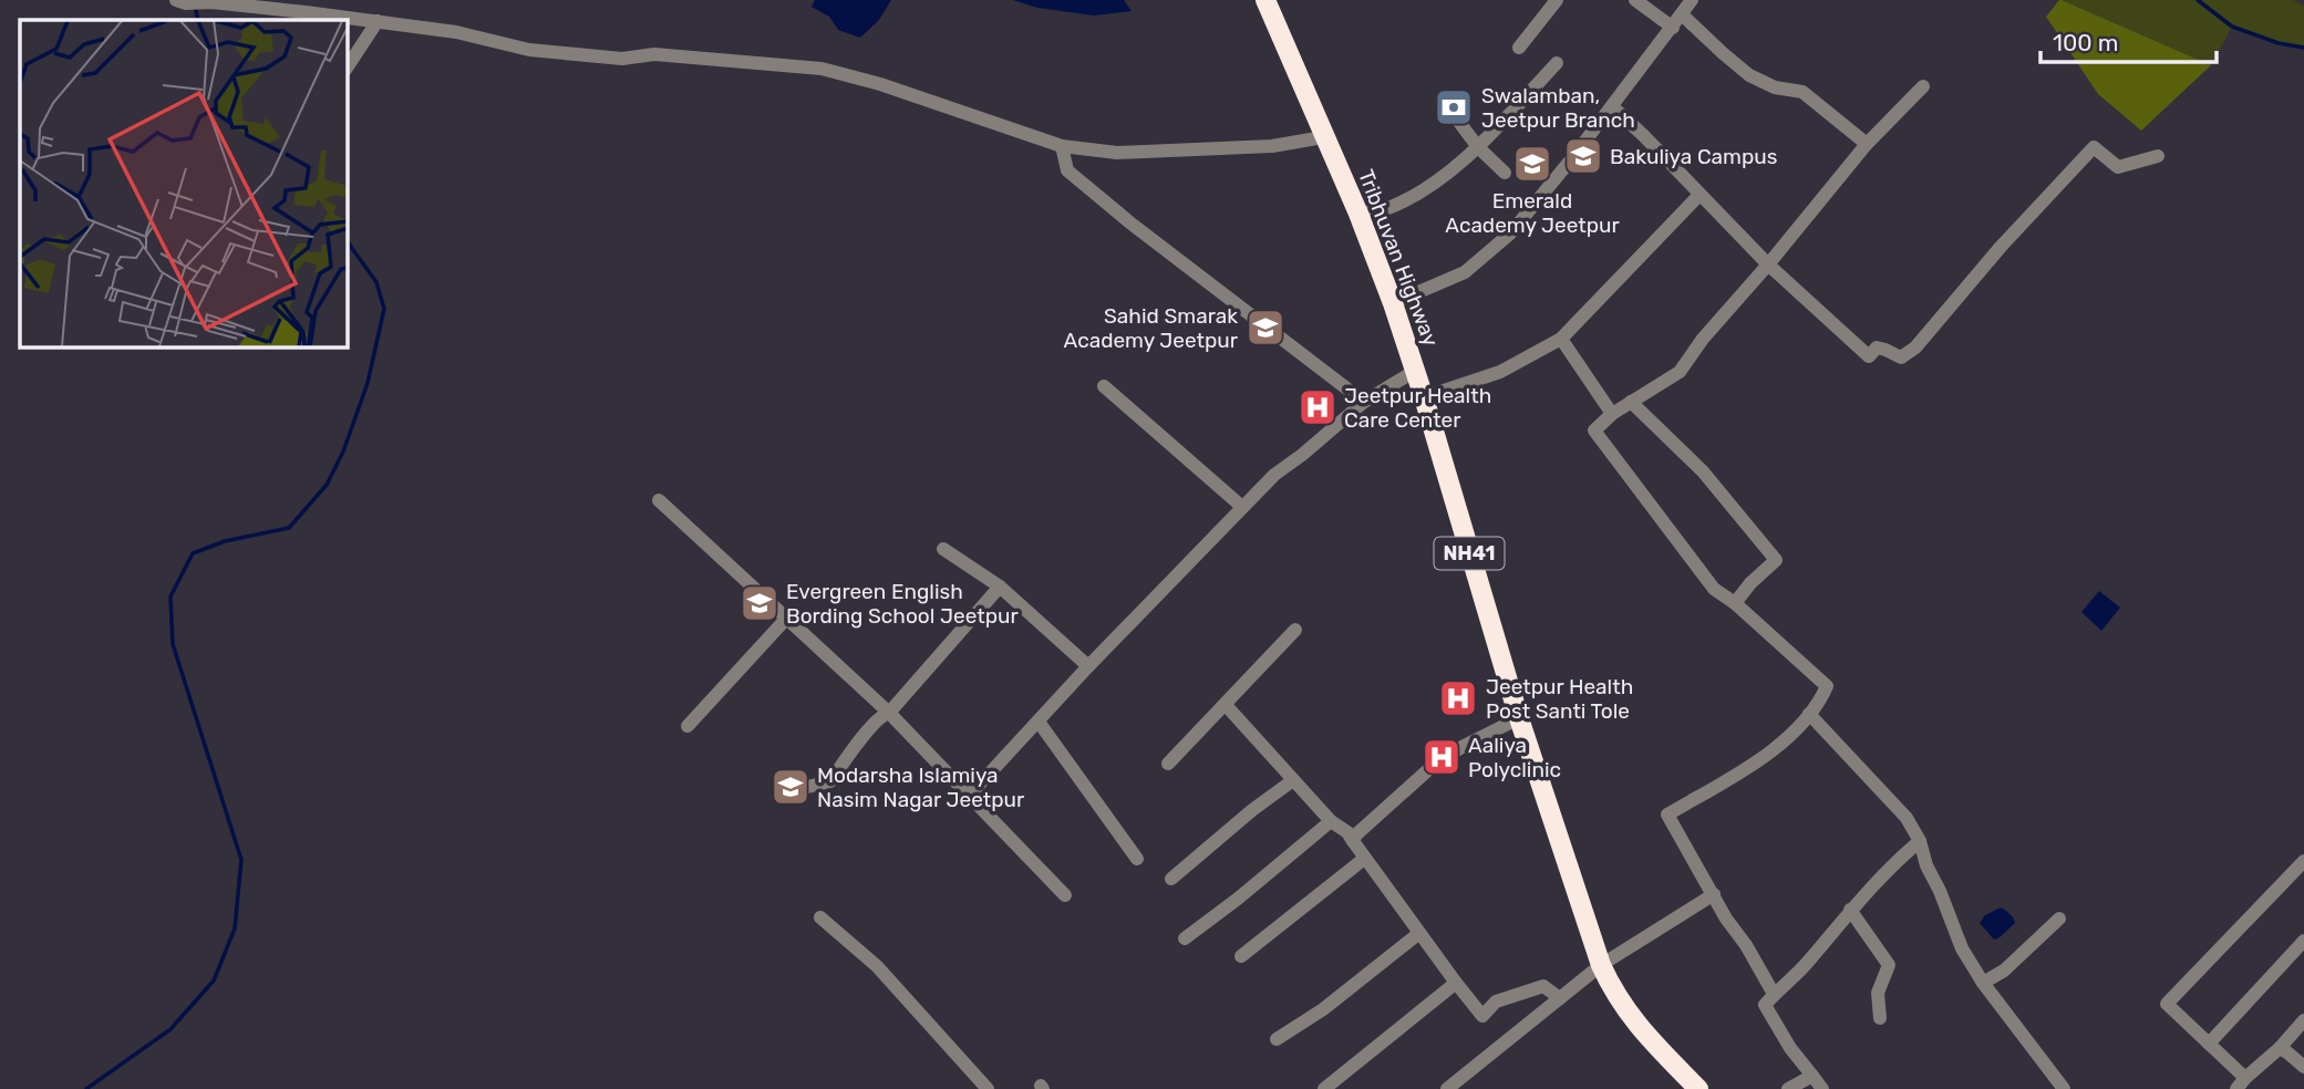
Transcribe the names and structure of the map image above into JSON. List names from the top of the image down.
{
  "streets": {
    "highway": ["Tribhuvan Highway", "NH41"]
  },
  "places": {
    "bank": ["Swalamban, Jeetpur Branch"],
    "school or university": [
      "Bakuliya Campus",
      "Emerald Academy Jeetpur",
      "Sahid Smarak Academy Jeetpur",
      "Evergreen English Bording School Jeetpur",
      "Modarsha Islamiya Nasim Nagar Jeetpur"
    ],
    "hospital": ["Jeetpur Health Care Center", "Jeetpur Health Post Santi Tole", "Aaliya Polyclinic"]
  },
  "scale_bar": "100 m"
}
